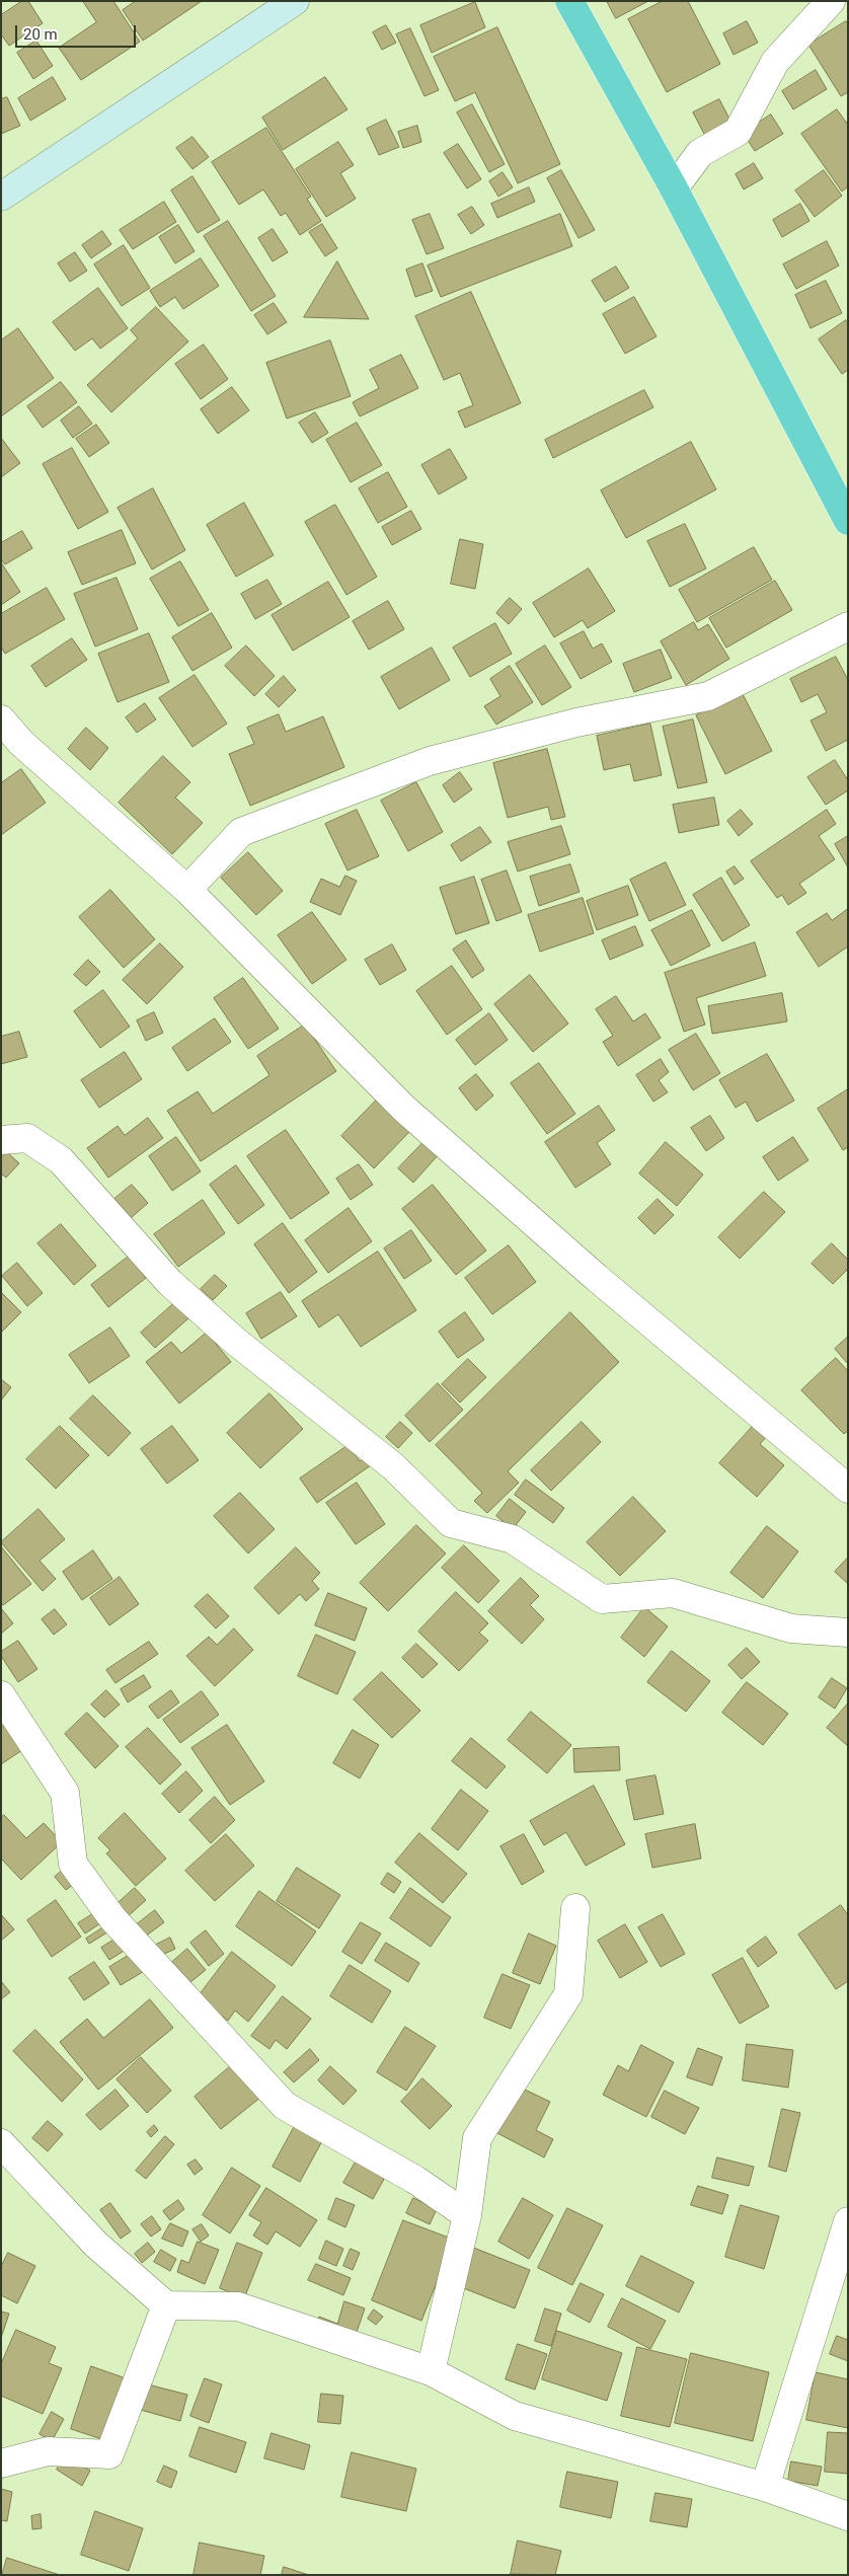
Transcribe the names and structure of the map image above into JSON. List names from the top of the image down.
{
  "scale_bar": "20 m"
}
